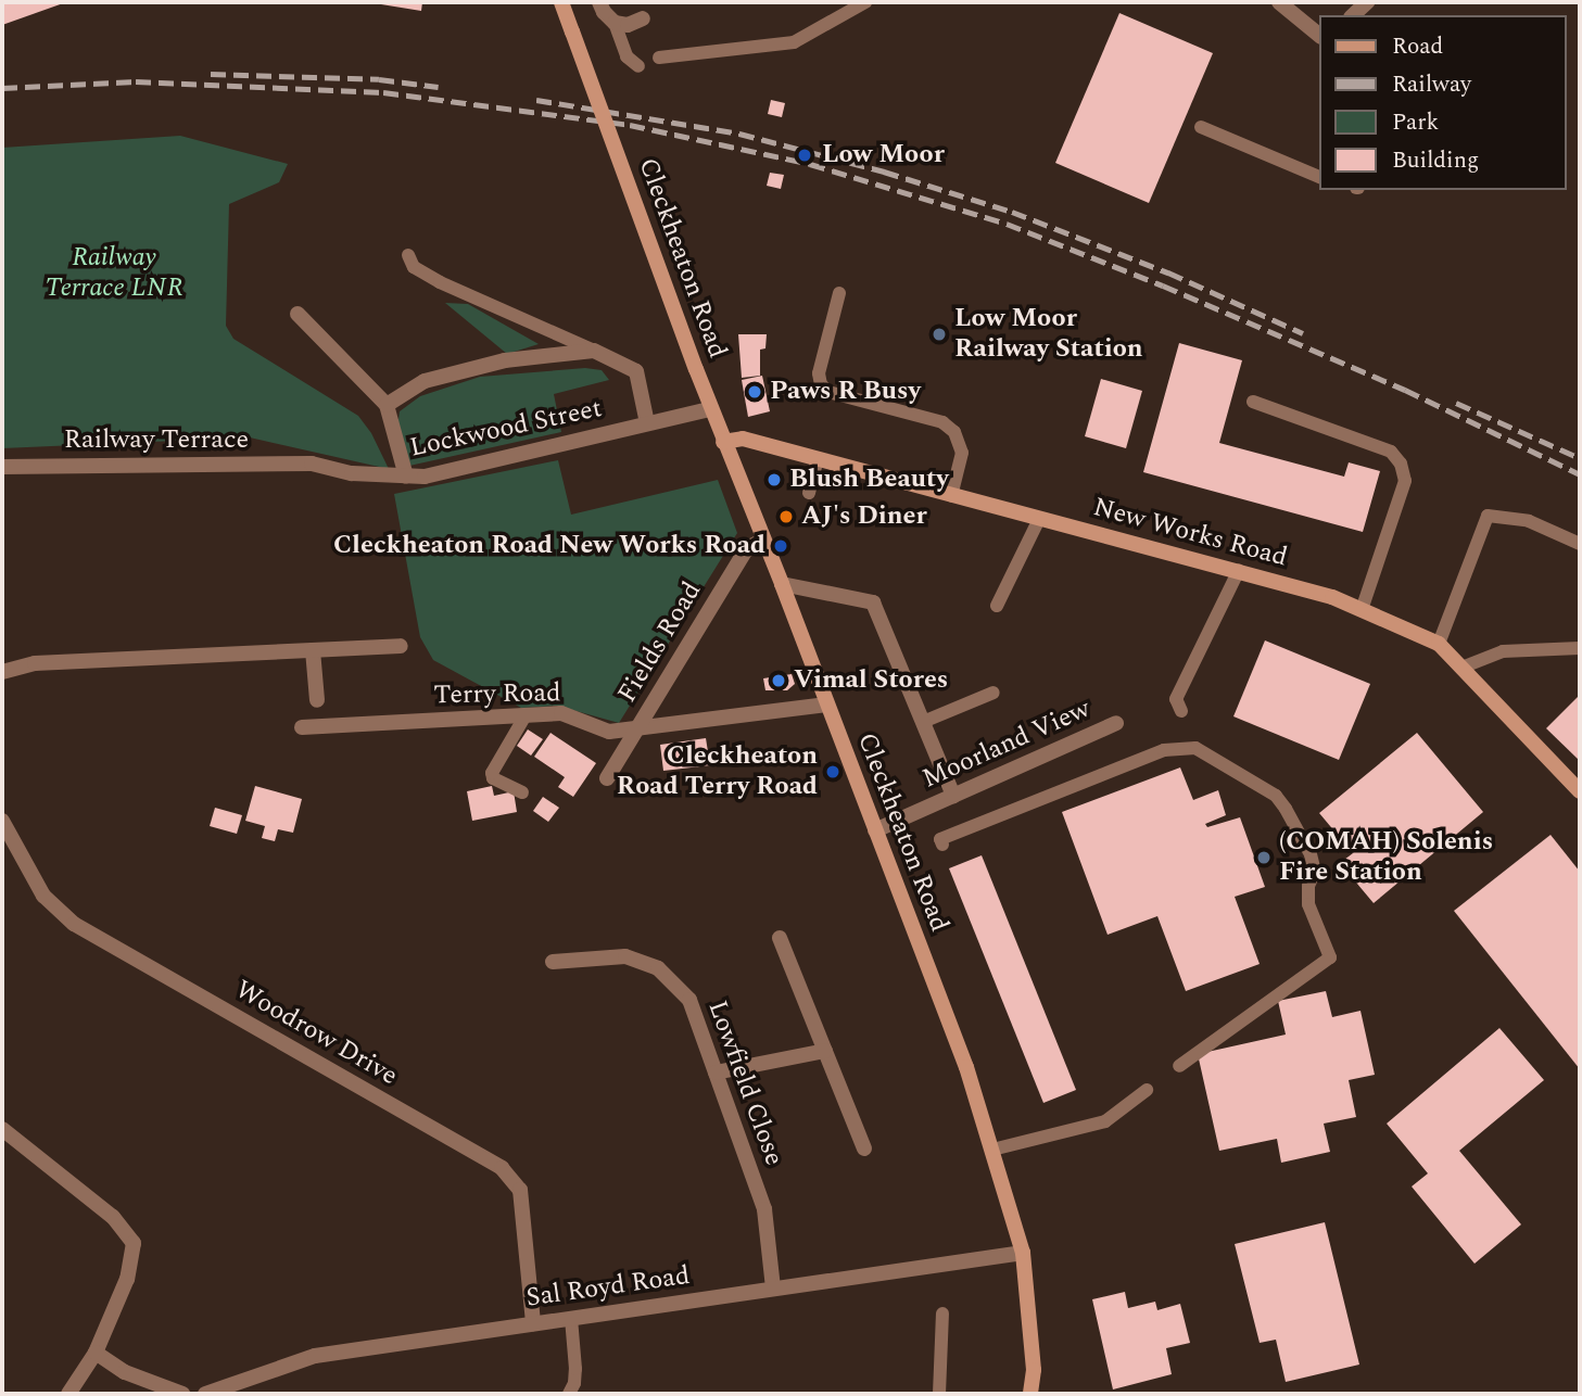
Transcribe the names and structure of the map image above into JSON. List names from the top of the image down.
{
  "streets": {
    "street": [
      "Cleckheaton Road",
      "Lockwood Street",
      "Railway Terrace",
      "New Works Road",
      "Fields Road",
      "Terry Road",
      "Moorland View",
      "Woodrow Drive",
      "Lowfield Close",
      "Sal Royd Road"
    ]
  },
  "crossings": [
    ["Cleckheaton Road", "Lockwood Street"],
    ["Cleckheaton Road", "New Works Road"],
    ["Cleckheaton Road", "Fields Road"],
    ["Cleckheaton Road", "Terry Road"],
    ["Cleckheaton Road", "Moorland View"],
    ["Cleckheaton Road", "Sal Royd Road"],
    ["Lockwood Street", "Railway Terrace"],
    ["Fields Road", "Terry Road"],
    ["Woodrow Drive", "Sal Royd Road"],
    ["Lowfield Close", "Sal Royd Road"]
  ],
  "parks": ["Railway Terrace LNR"],
  "places": [
    "Low Moor",
    "Low Moor Railway Station",
    "Paws R Busy",
    "Blush Beauty",
    "AJ's Diner",
    "Cleckheaton Road New Works Road",
    "Vimal Stores",
    "Cleckheaton Road Terry Road",
    "(COMAH) Solenis Fire Station"
  ],
  "legend": [
    "Road",
    "Railway",
    "Park",
    "Building"
  ]
}
